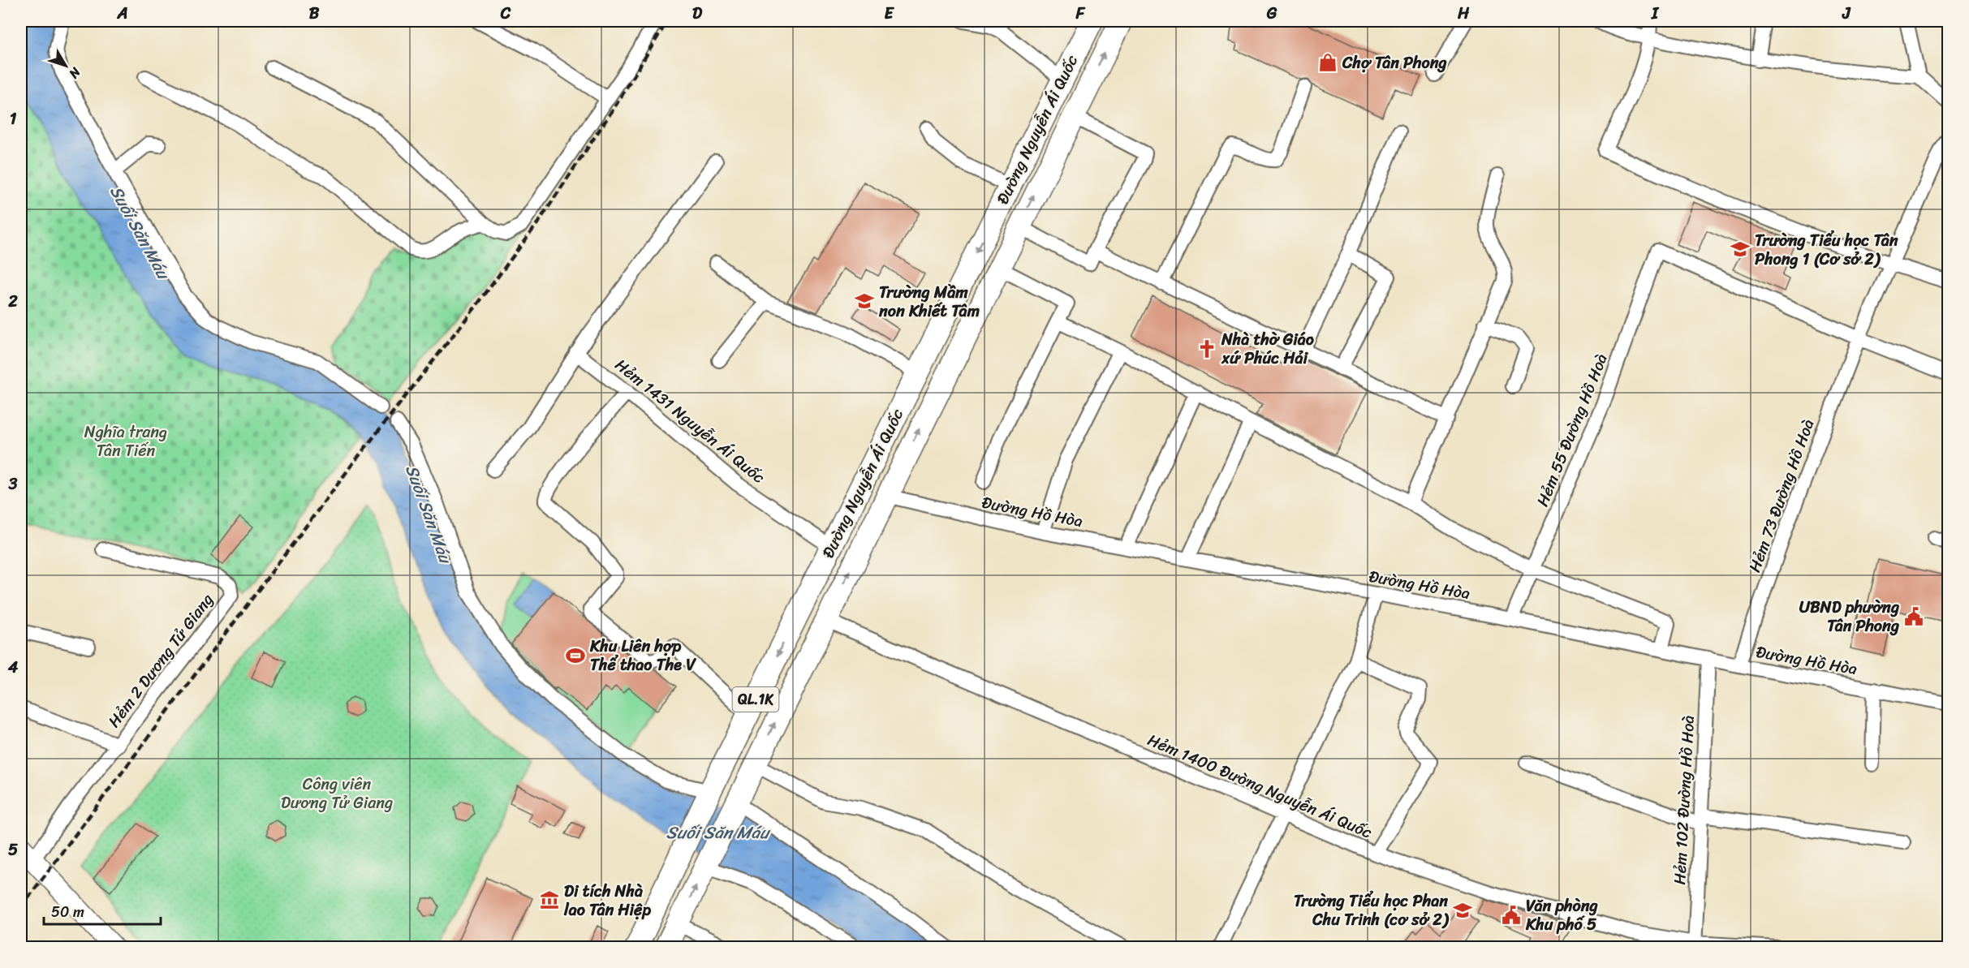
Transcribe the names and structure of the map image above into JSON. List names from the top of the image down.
{
  "streets": {
    "main road": ["Đường Nguyễn Ái Quốc", "QL.1K"],
    "street": [
      "Hẻm 1431 Nguyễn Ái Quốc",
      "Hẻm 55 Đường Hồ Hoà",
      "Hẻm 73 Đường Hồ Hoà",
      "Đường Hồ Hòa",
      "Hẻm 2 Dương Tử Giang",
      "Hẻm 1400 Đường Nguyễn Ái Quốc",
      "Hẻm 102 Đường Hồ Hoà"
    ]
  },
  "crossings": [
    ["Đường Nguyễn Ái Quốc", "Hẻm 1431 Nguyễn Ái Quốc"],
    ["Đường Nguyễn Ái Quốc", "Đường Hồ Hòa"],
    ["Đường Nguyễn Ái Quốc", "Hẻm 1400 Đường Nguyễn Ái Quốc"],
    ["Hẻm 55 Đường Hồ Hoà", "Hẻm 73 Đường Hồ Hoà"],
    ["Hẻm 55 Đường Hồ Hoà", "Đường Hồ Hòa"],
    ["Hẻm 73 Đường Hồ Hoà", "Đường Hồ Hòa"],
    ["Đường Hồ Hòa", "Hẻm 102 Đường Hồ Hoà"],
    ["Hẻm 1400 Đường Nguyễn Ái Quốc", "Hẻm 102 Đường Hồ Hoà"]
  ],
  "water": ["Suối Săn Máu"],
  "parks": ["Nghĩa trang Tân Tiến", "Công viên Dương Tử Giang"],
  "places": {
    "shop": ["Chợ Tân Phong"],
    "school or university": ["Trường Tiểu học Tân Phong 1 (Cơ sở 2)", "Trường Mầm non Khiết Tâm", "Trường Tiểu học Phan Chu Trinh (cơ sở 2)"],
    "church": ["Nhà thờ Giáo xứ Phúc Hải"],
    "public building": ["UBND phường Tân Phong", "Văn phòng Khu phố 5"],
    "sports": ["Khu Liên hợp Thể thao The V"],
    "museum": ["Di tích Nhà lao Tân Hiệp"]
  },
  "scale_bar": "50 m",
  "north": "bottom right",
  "grid": {
    "columns": [
      "A",
      "B",
      "C",
      "D",
      "E",
      "F",
      "G",
      "H",
      "I",
      "J"
    ],
    "rows": [
      "1",
      "2",
      "3",
      "4",
      "5"
    ]
  }
}
